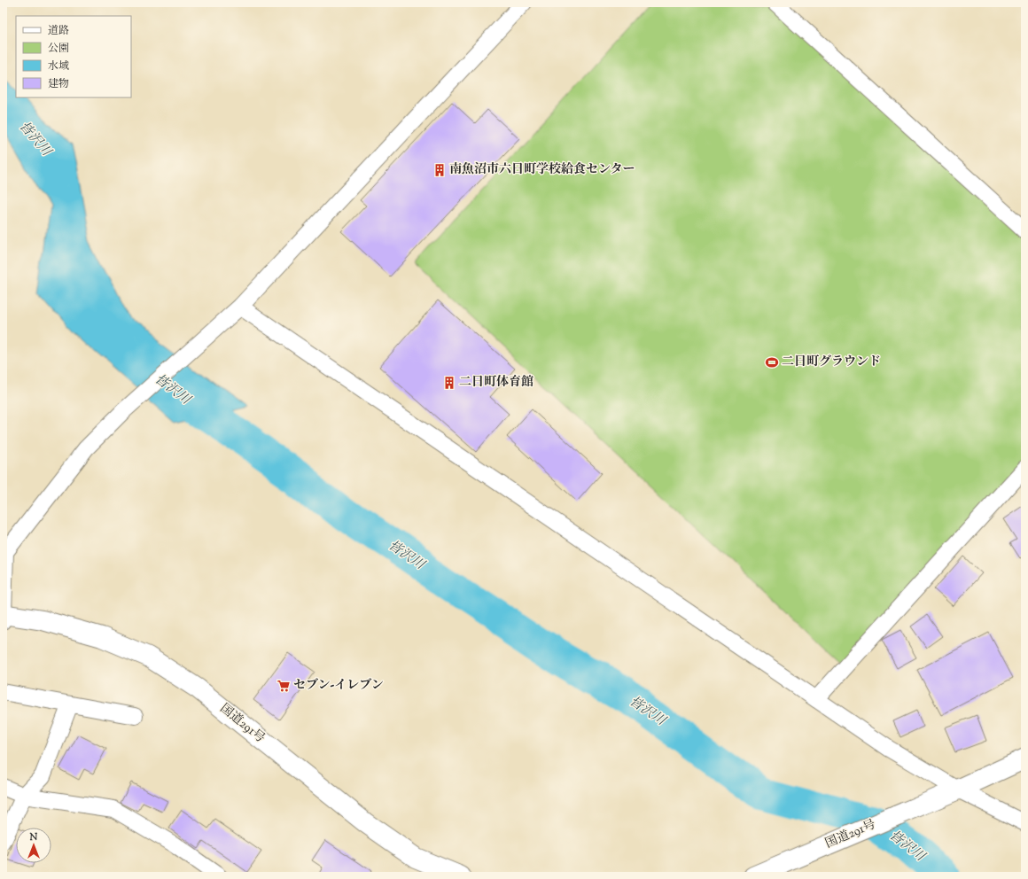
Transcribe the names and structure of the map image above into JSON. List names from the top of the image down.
{
  "streets": {
    "highway": ["国道291号"]
  },
  "water": ["皆沢川"],
  "places": {
    "building": ["南魚沼市六日町学校給食センター", "二日町体育館"],
    "sports": ["二日町グラウンド"],
    "supermarket": ["セブン-イレブン"]
  },
  "legend": [
    "道路",
    "公園",
    "水域",
    "建物"
  ],
  "north": "top"
}
